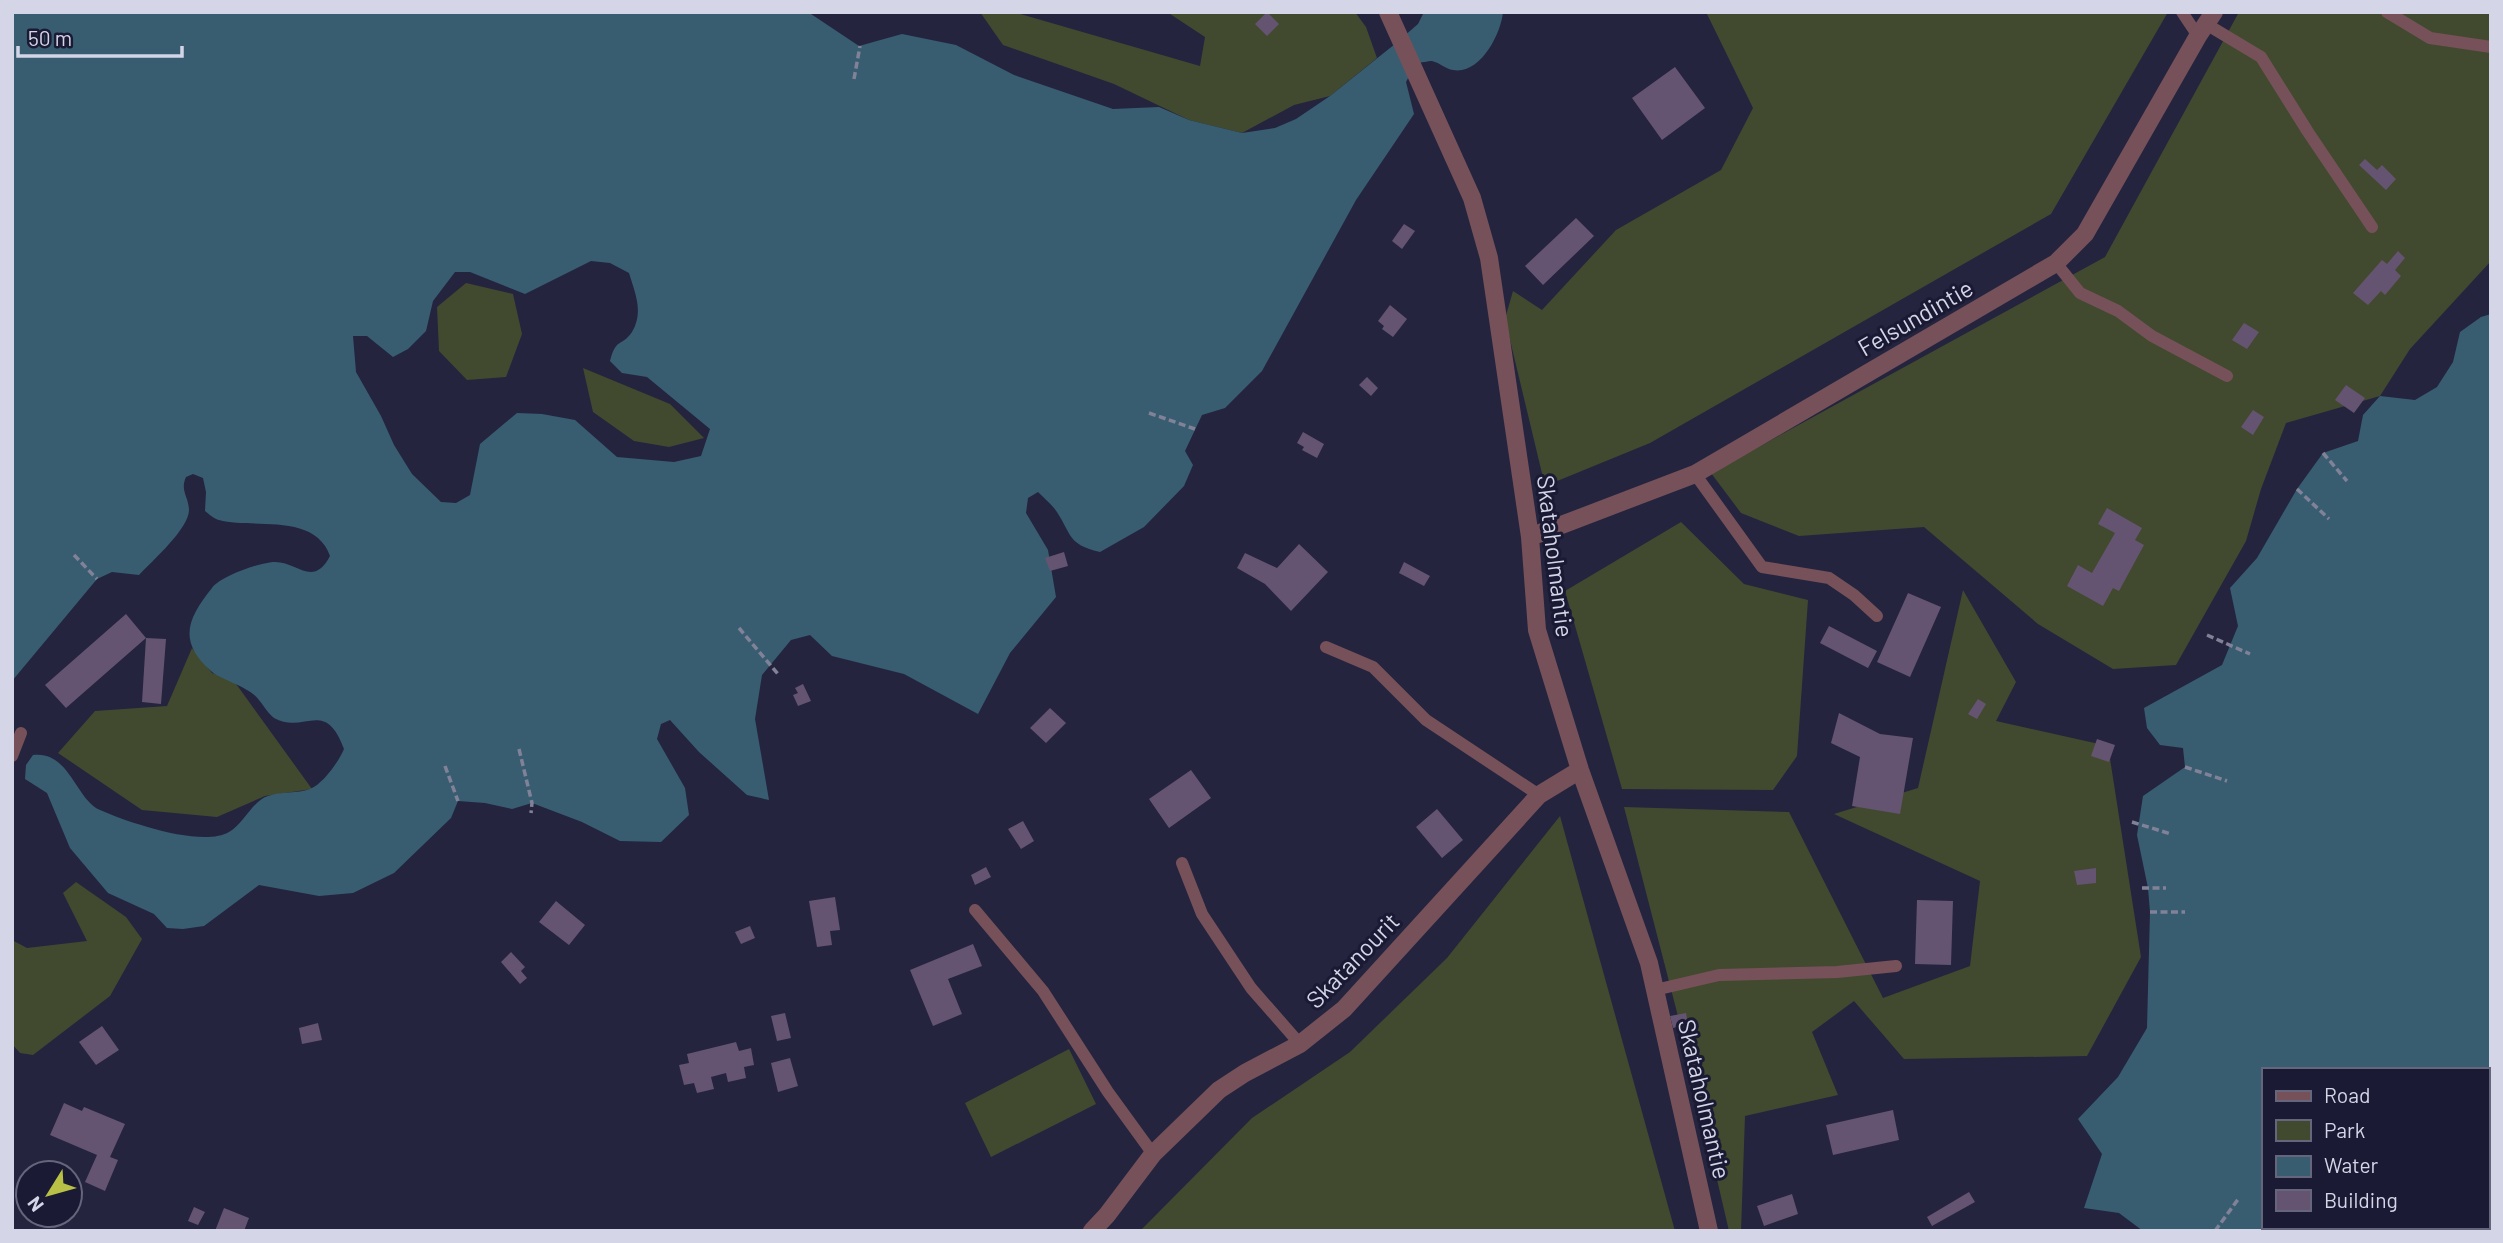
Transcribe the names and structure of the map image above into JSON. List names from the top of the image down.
{
  "streets": {
    "street": ["Felsundintie", "Skataholmantie", "Skatanourit"]
  },
  "crossings": [
    ["Felsundintie", "Skataholmantie"],
    ["Skataholmantie", "Skatanourit"]
  ],
  "legend": [
    "Road",
    "Park",
    "Water",
    "Building"
  ],
  "scale_bar": "50 m",
  "north": "bottom left"
}
